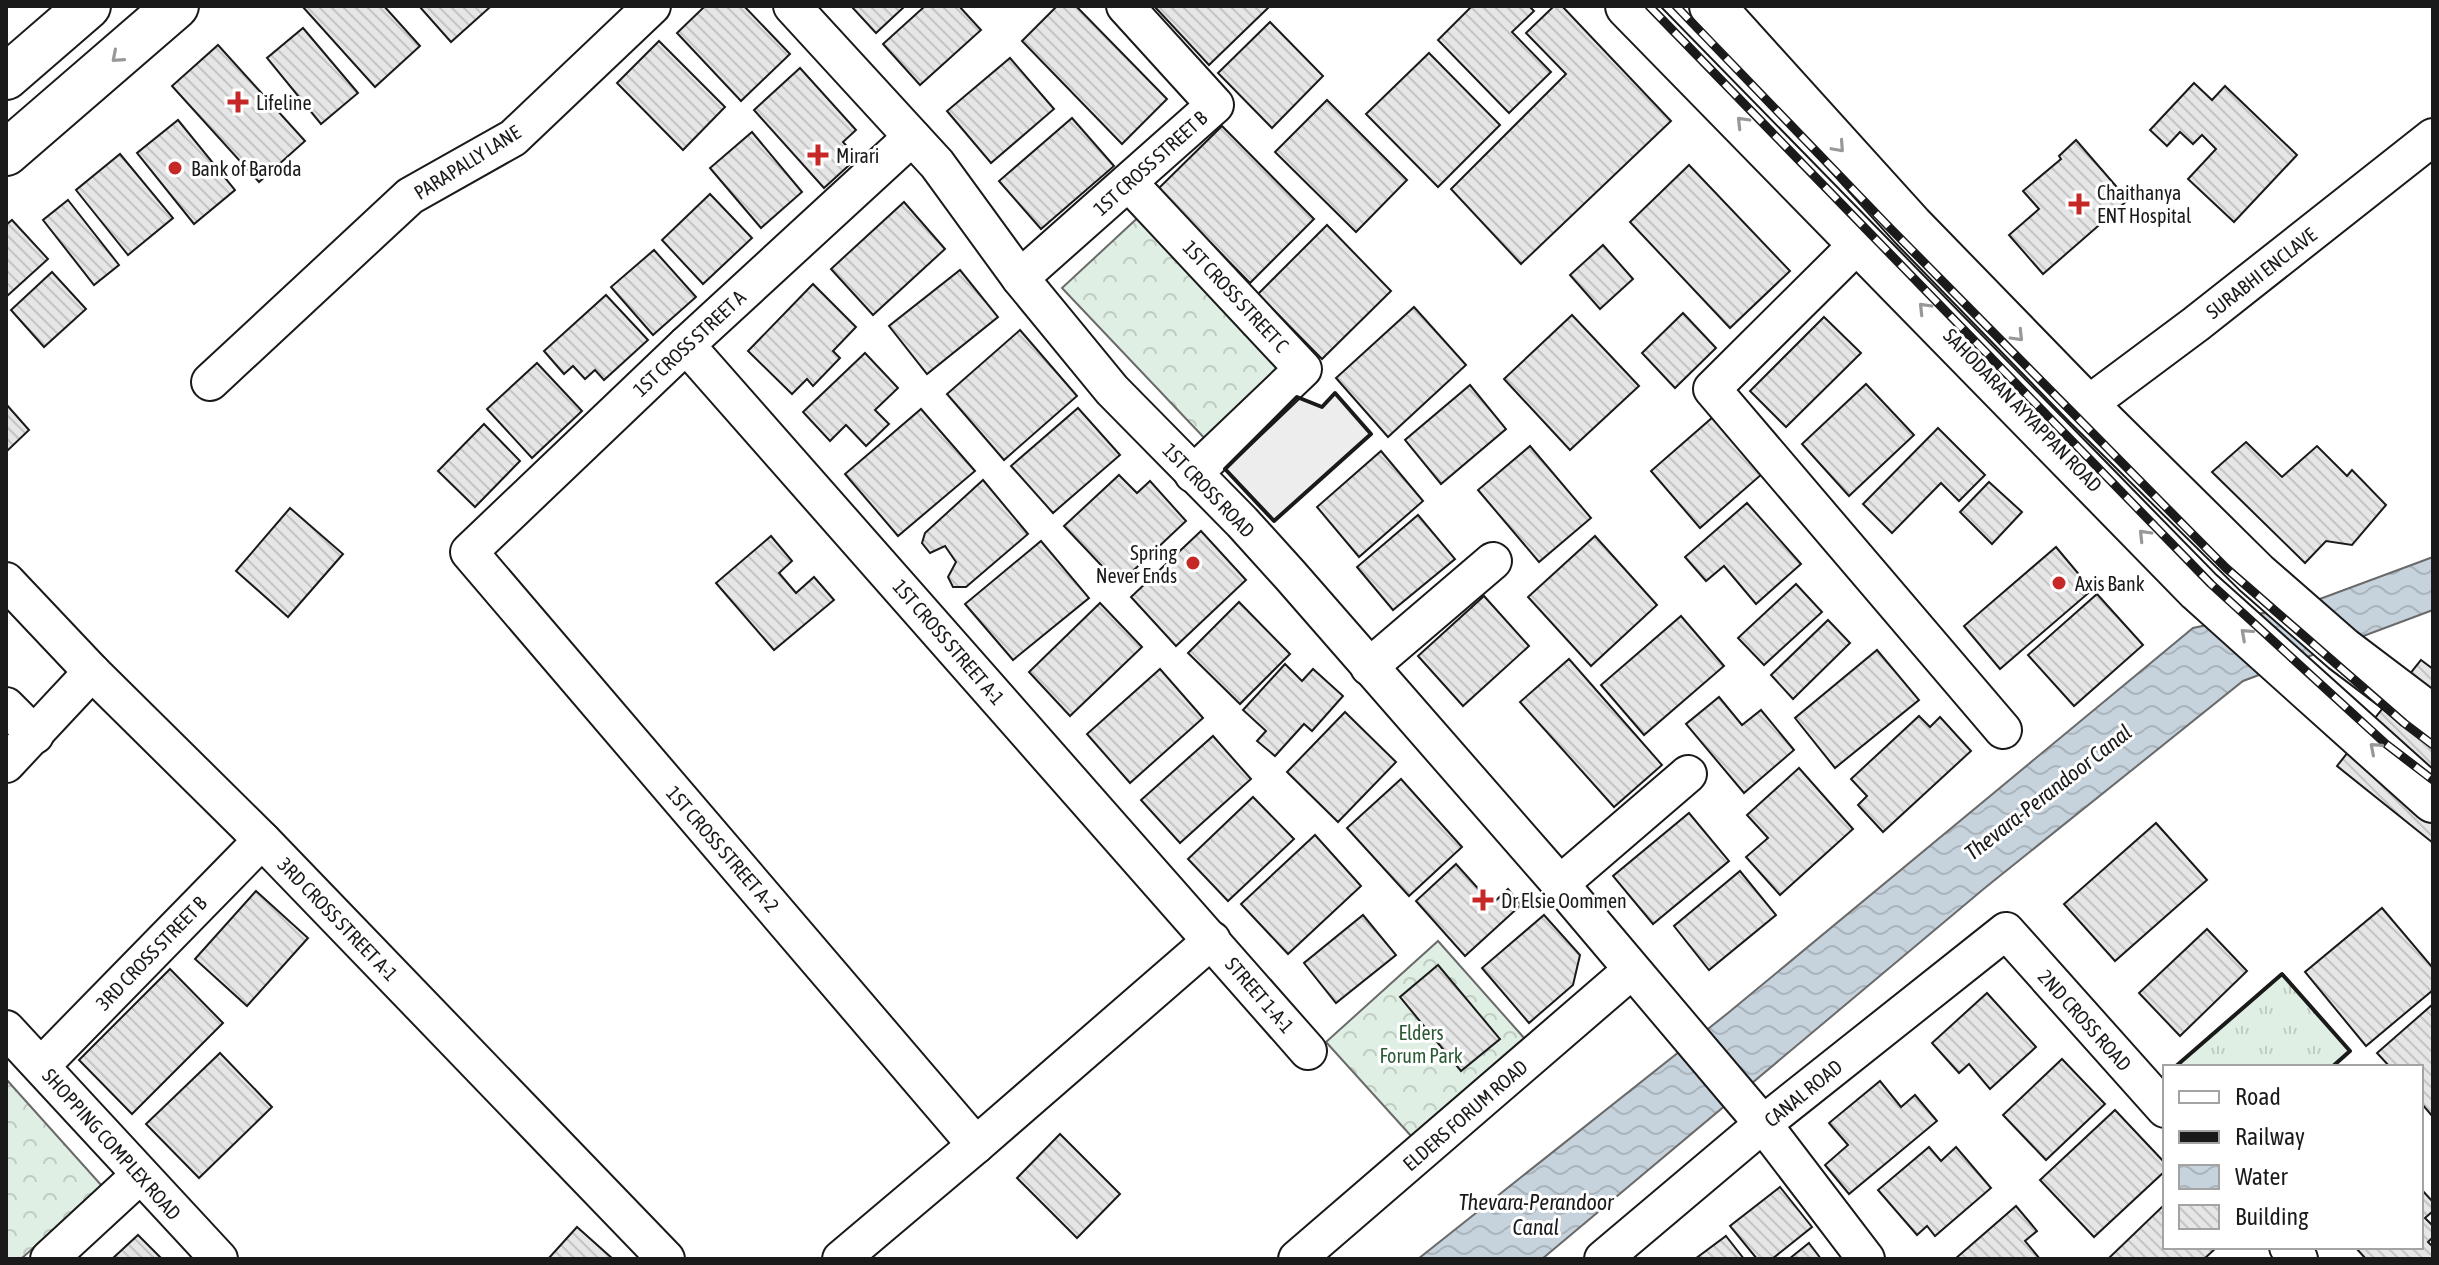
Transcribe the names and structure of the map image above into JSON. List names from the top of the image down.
{
  "streets": {
    "main road": ["SAHODARAN AYYAPPAN ROAD"],
    "street": [
      "PARAPALLY LANE",
      "1ST CROSS STREET B",
      "SURABHI ENCLAVE",
      "1ST CROSS STREET C",
      "1ST CROSS STREET A",
      "1ST CROSS ROAD",
      "1ST CROSS STREET A-1",
      "1ST CROSS STREET A-2",
      "3RD CROSS STREET A-1",
      "3RD CROSS STREET B",
      "STREET 1-A-1",
      "2ND CROSS ROAD",
      "CANAL ROAD",
      "ELDERS FORUM ROAD",
      "SHOPPING COMPLEX ROAD"
    ]
  },
  "crossings": [
    ["1ST CROSS STREET B", "1ST CROSS STREET C"],
    ["1ST CROSS STREET B", "1ST CROSS ROAD"],
    ["1ST CROSS STREET C", "1ST CROSS ROAD"],
    ["1ST CROSS STREET A", "1ST CROSS ROAD"],
    ["1ST CROSS STREET A", "1ST CROSS STREET A-1"],
    ["1ST CROSS STREET A", "1ST CROSS STREET A-2"],
    ["1ST CROSS ROAD", "CANAL ROAD"],
    ["1ST CROSS ROAD", "ELDERS FORUM ROAD"],
    ["1ST CROSS STREET A-1", "STREET 1-A-1"],
    ["3RD CROSS STREET A-1", "3RD CROSS STREET B"],
    ["3RD CROSS STREET B", "SHOPPING COMPLEX ROAD"],
    ["2ND CROSS ROAD", "CANAL ROAD"]
  ],
  "water": ["Thevara-Perandoor Canal"],
  "parks": ["Elders Forum Park"],
  "places": {
    "health": [
      "Lifeline",
      "Mirari",
      "Chaithanya ENT Hospital",
      "Dr Elsie Oommen"
    ],
    "other": ["Bank of Baroda", "Spring Never Ends", "Axis Bank"]
  },
  "legend": [
    "Road",
    "Railway",
    "Water",
    "Building"
  ]
}
